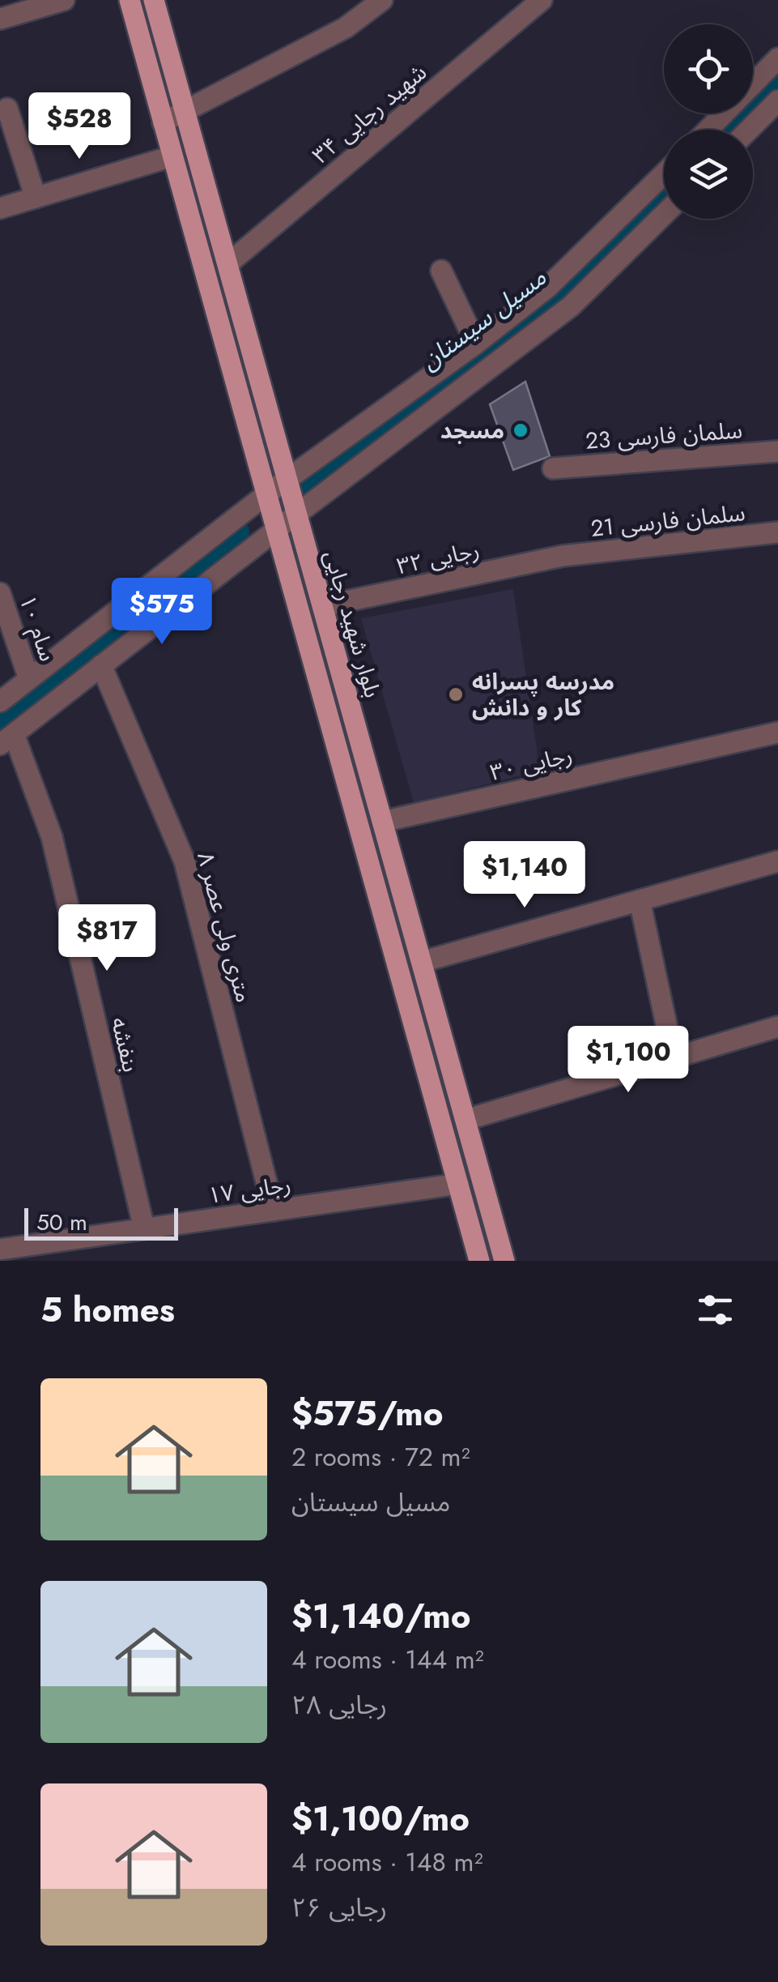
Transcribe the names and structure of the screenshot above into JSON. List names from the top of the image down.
{
  "streets": {
    "main road": ["بلوار شهید رجایی"],
    "street": [
      "شهید رجایی ۳۴",
      "سلمان فارسی 23",
      "سلمان فارسی 21",
      "رجایی ۳۲",
      "سام ۱۰",
      "رجایی ۳۰",
      "۸ متری ولی عصر",
      "بنفشه",
      "رجایی ۱۷"
    ]
  },
  "crossings": [
    ["شهید رجایی ۳۴", "بلوار شهید رجایی"],
    ["سلمان فارسی 21", "رجایی ۳۲"],
    ["رجایی ۳۲", "بلوار شهید رجایی"],
    ["بلوار شهید رجایی", "رجایی ۳۰"],
    ["۸ متری ولی عصر", "رجایی ۱۷"],
    ["بنفشه", "رجایی ۱۷"]
  ],
  "water": ["مسیل سیستان"],
  "places": ["مسجد", "مدرسه پسرانه کار و دانش"],
  "scale_bar": "50 m",
  "page": {
    "price": [
      "$528",
      "$575",
      "$1,140",
      "$817",
      "$1,100"
    ],
    "scale": "50 m",
    "heading": "5 homes",
    "list": [
      {
        "name": "$575/mo",
        "note": "2 rooms · 72 m² · مسیل سیستان"
      },
      {
        "name": "$1,140/mo",
        "note": "4 rooms · 144 m² · رجایی ۲۸"
      },
      {
        "name": "$1,100/mo",
        "note": "4 rooms · 148 m² · رجایی ۲۶"
      }
    ]
  }
}
